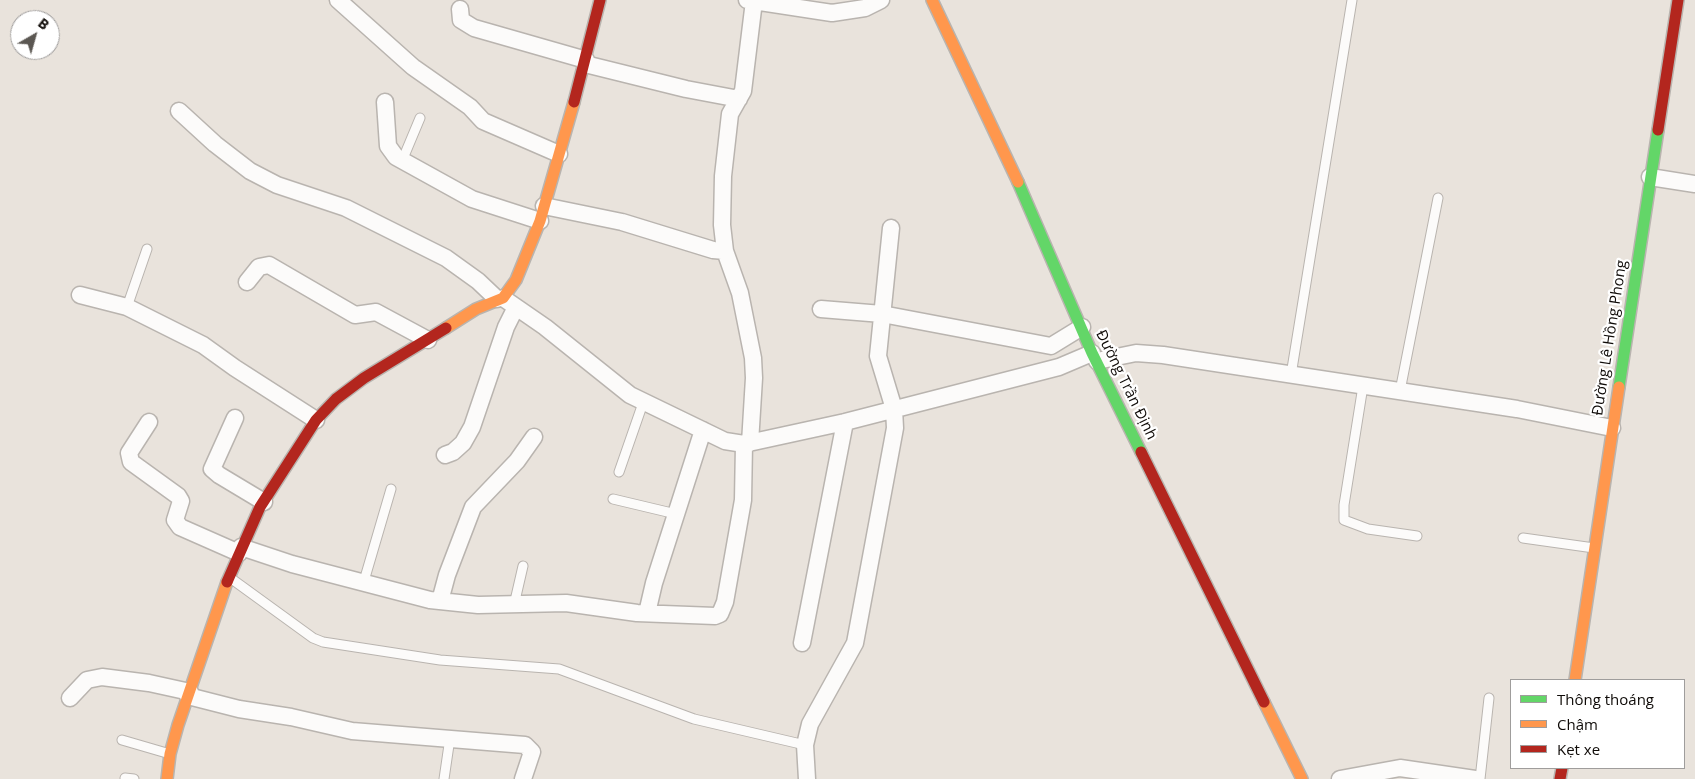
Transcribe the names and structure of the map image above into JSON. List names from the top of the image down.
{
  "streets": {
    "street": ["Đường Lê Hồng Phong", "Đường Trần Định"]
  },
  "legend": ["Thông thoáng", "Chậm", "Kẹt xe"],
  "north": "top right"
}
